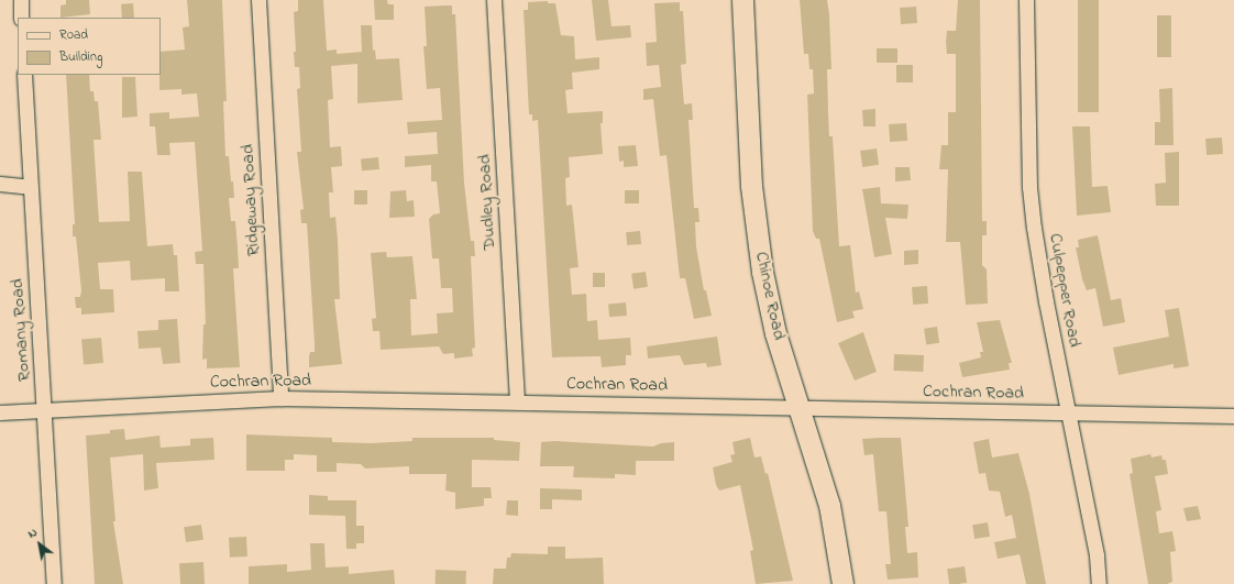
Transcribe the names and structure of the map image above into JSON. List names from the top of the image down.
{
  "streets": {
    "street": [
      "Ridgeway Road",
      "Dudley Road",
      "Culpepper Road",
      "Chinoe Road",
      "Romany Road",
      "Cochran Road"
    ]
  },
  "crossings": [
    ["Ridgeway Road", "Cochran Road"],
    ["Dudley Road", "Cochran Road"],
    ["Culpepper Road", "Cochran Road"],
    ["Chinoe Road", "Cochran Road"],
    ["Romany Road", "Cochran Road"]
  ],
  "legend": ["Road", "Building"],
  "north": "top left"
}
